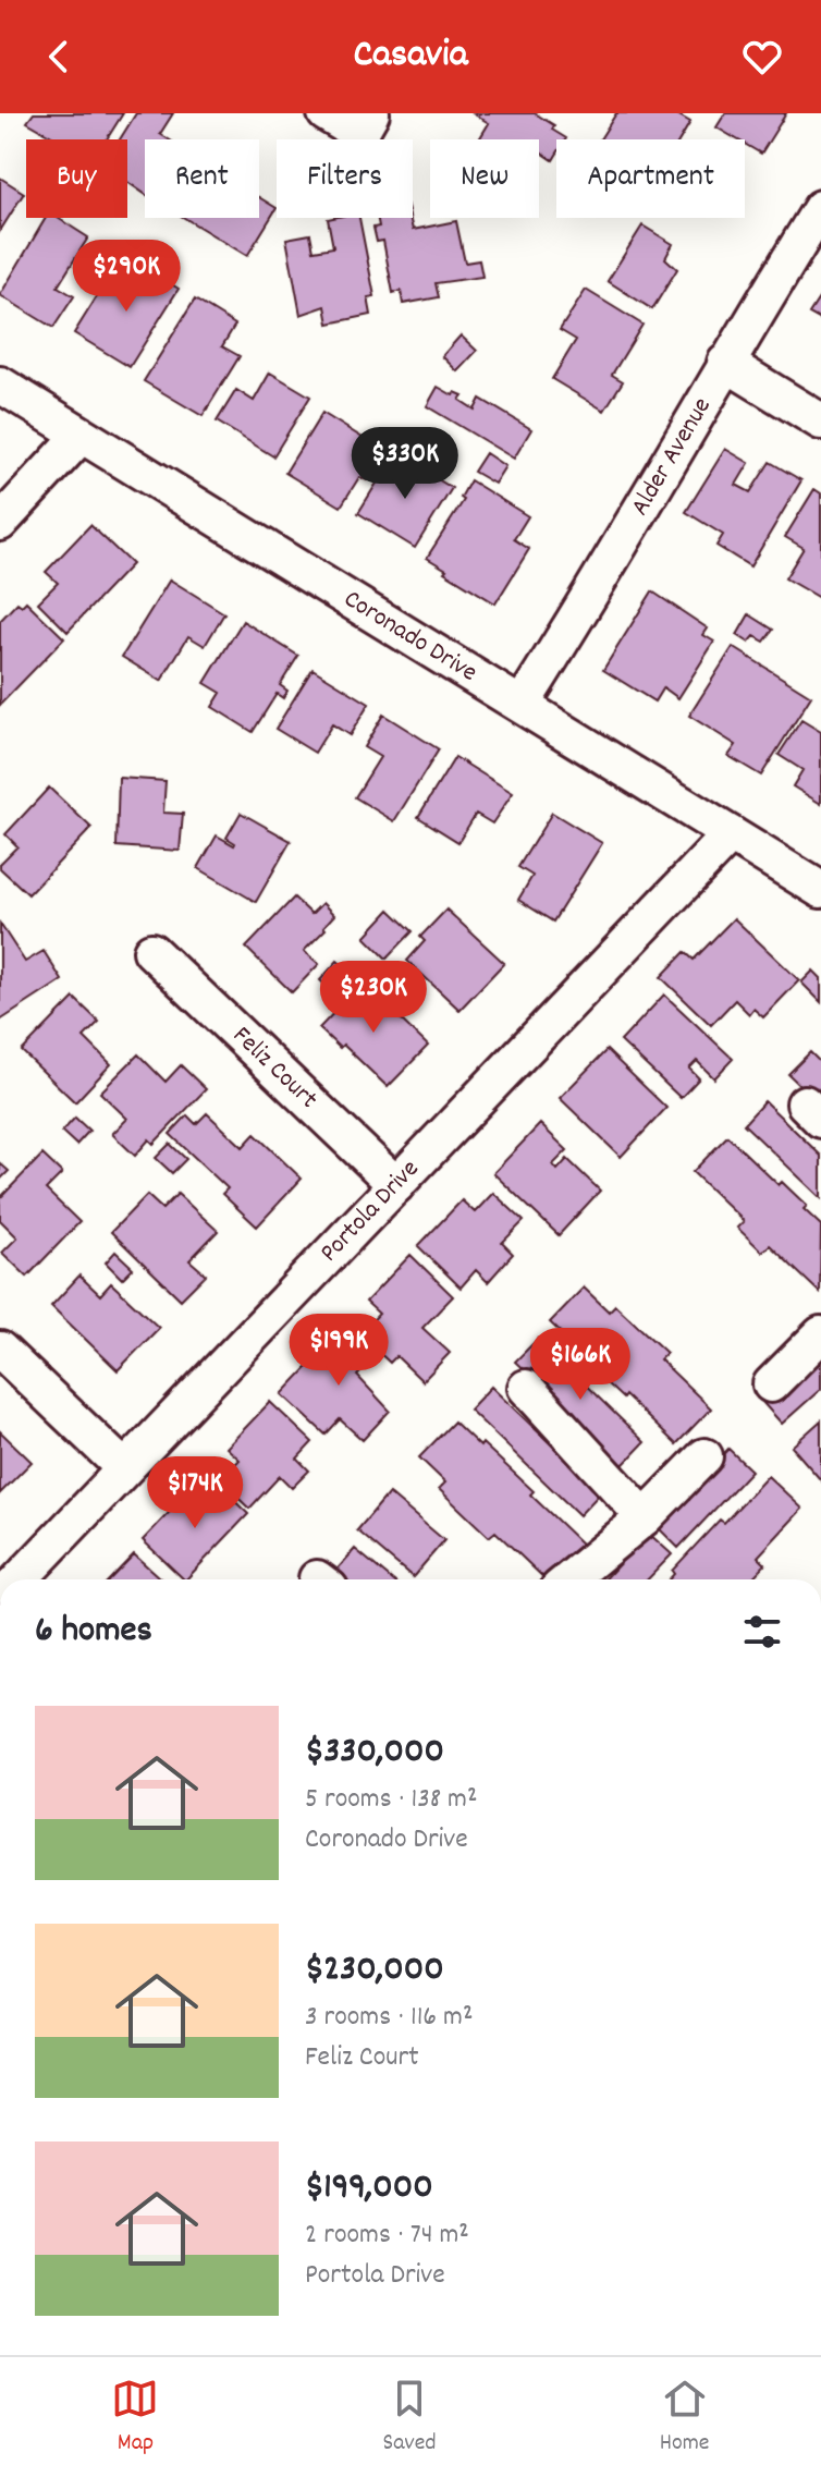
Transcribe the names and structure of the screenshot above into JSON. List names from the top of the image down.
{
  "streets": {
    "street": [
      "Alder Avenue",
      "Coronado Drive",
      "Feliz Court",
      "Portola Drive"
    ]
  },
  "crossings": [
    ["Alder Avenue", "Coronado Drive"],
    ["Coronado Drive", "Portola Drive"],
    ["Feliz Court", "Portola Drive"]
  ],
  "page": {
    "header": "Casavia",
    "chip": [
      "Buy",
      "Rent",
      "Filters",
      "New",
      "Apartment"
    ],
    "price": [
      "$290K",
      "$330K",
      "$230K",
      "$199K",
      "$166K",
      "$174K"
    ],
    "heading": "6 homes",
    "list": [
      {
        "name": "$330,000",
        "note": "5 rooms · 138 m² · Coronado Drive"
      },
      {
        "name": "$230,000",
        "note": "3 rooms · 116 m² · Feliz Court"
      },
      {
        "name": "$199,000",
        "note": "2 rooms · 74 m² · Portola Drive"
      }
    ],
    "tabs": ["Map", "Saved", "Home"]
  }
}
